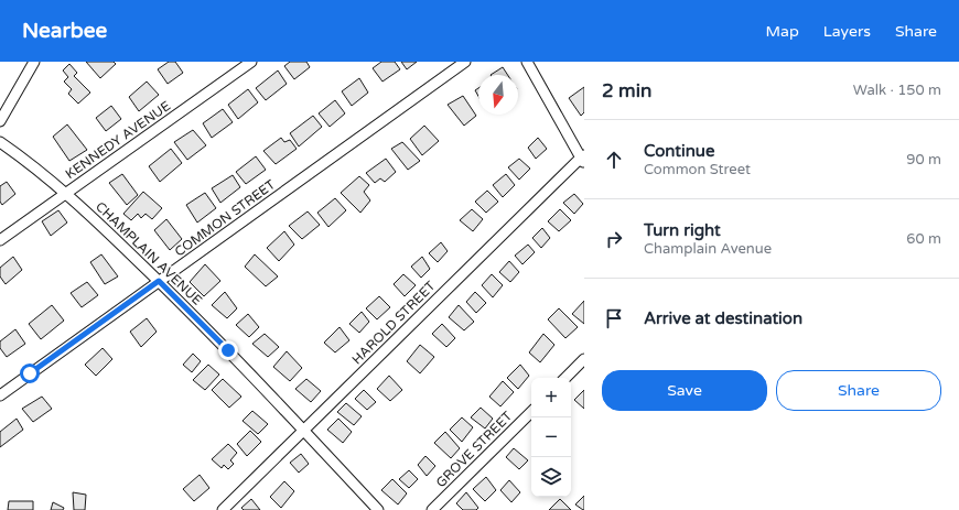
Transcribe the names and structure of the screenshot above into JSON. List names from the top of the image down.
{
  "streets": {
    "street": [
      "KENNEDY AVENUE",
      "COMMON STREET",
      "CHAMPLAIN AVENUE",
      "HAROLD STREET",
      "GROVE STREET"
    ]
  },
  "crossings": [
    ["KENNEDY AVENUE", "CHAMPLAIN AVENUE"],
    ["COMMON STREET", "CHAMPLAIN AVENUE"],
    ["CHAMPLAIN AVENUE", "HAROLD STREET"]
  ],
  "north": "bottom",
  "page": {
    "header": "Nearbee",
    "nav": ["Map", "Layers", "Share"],
    "heading": ["2 min", "Walk · 150 m"],
    "list": [
      ["Continue", "Common Street", "90 m"],
      ["Turn right", "Champlain Avenue", "60 m"],
      "Arrive at destination"
    ],
    "buttons": ["Save", "Share"],
    "map_buttons": ["+", "−"]
  }
}
